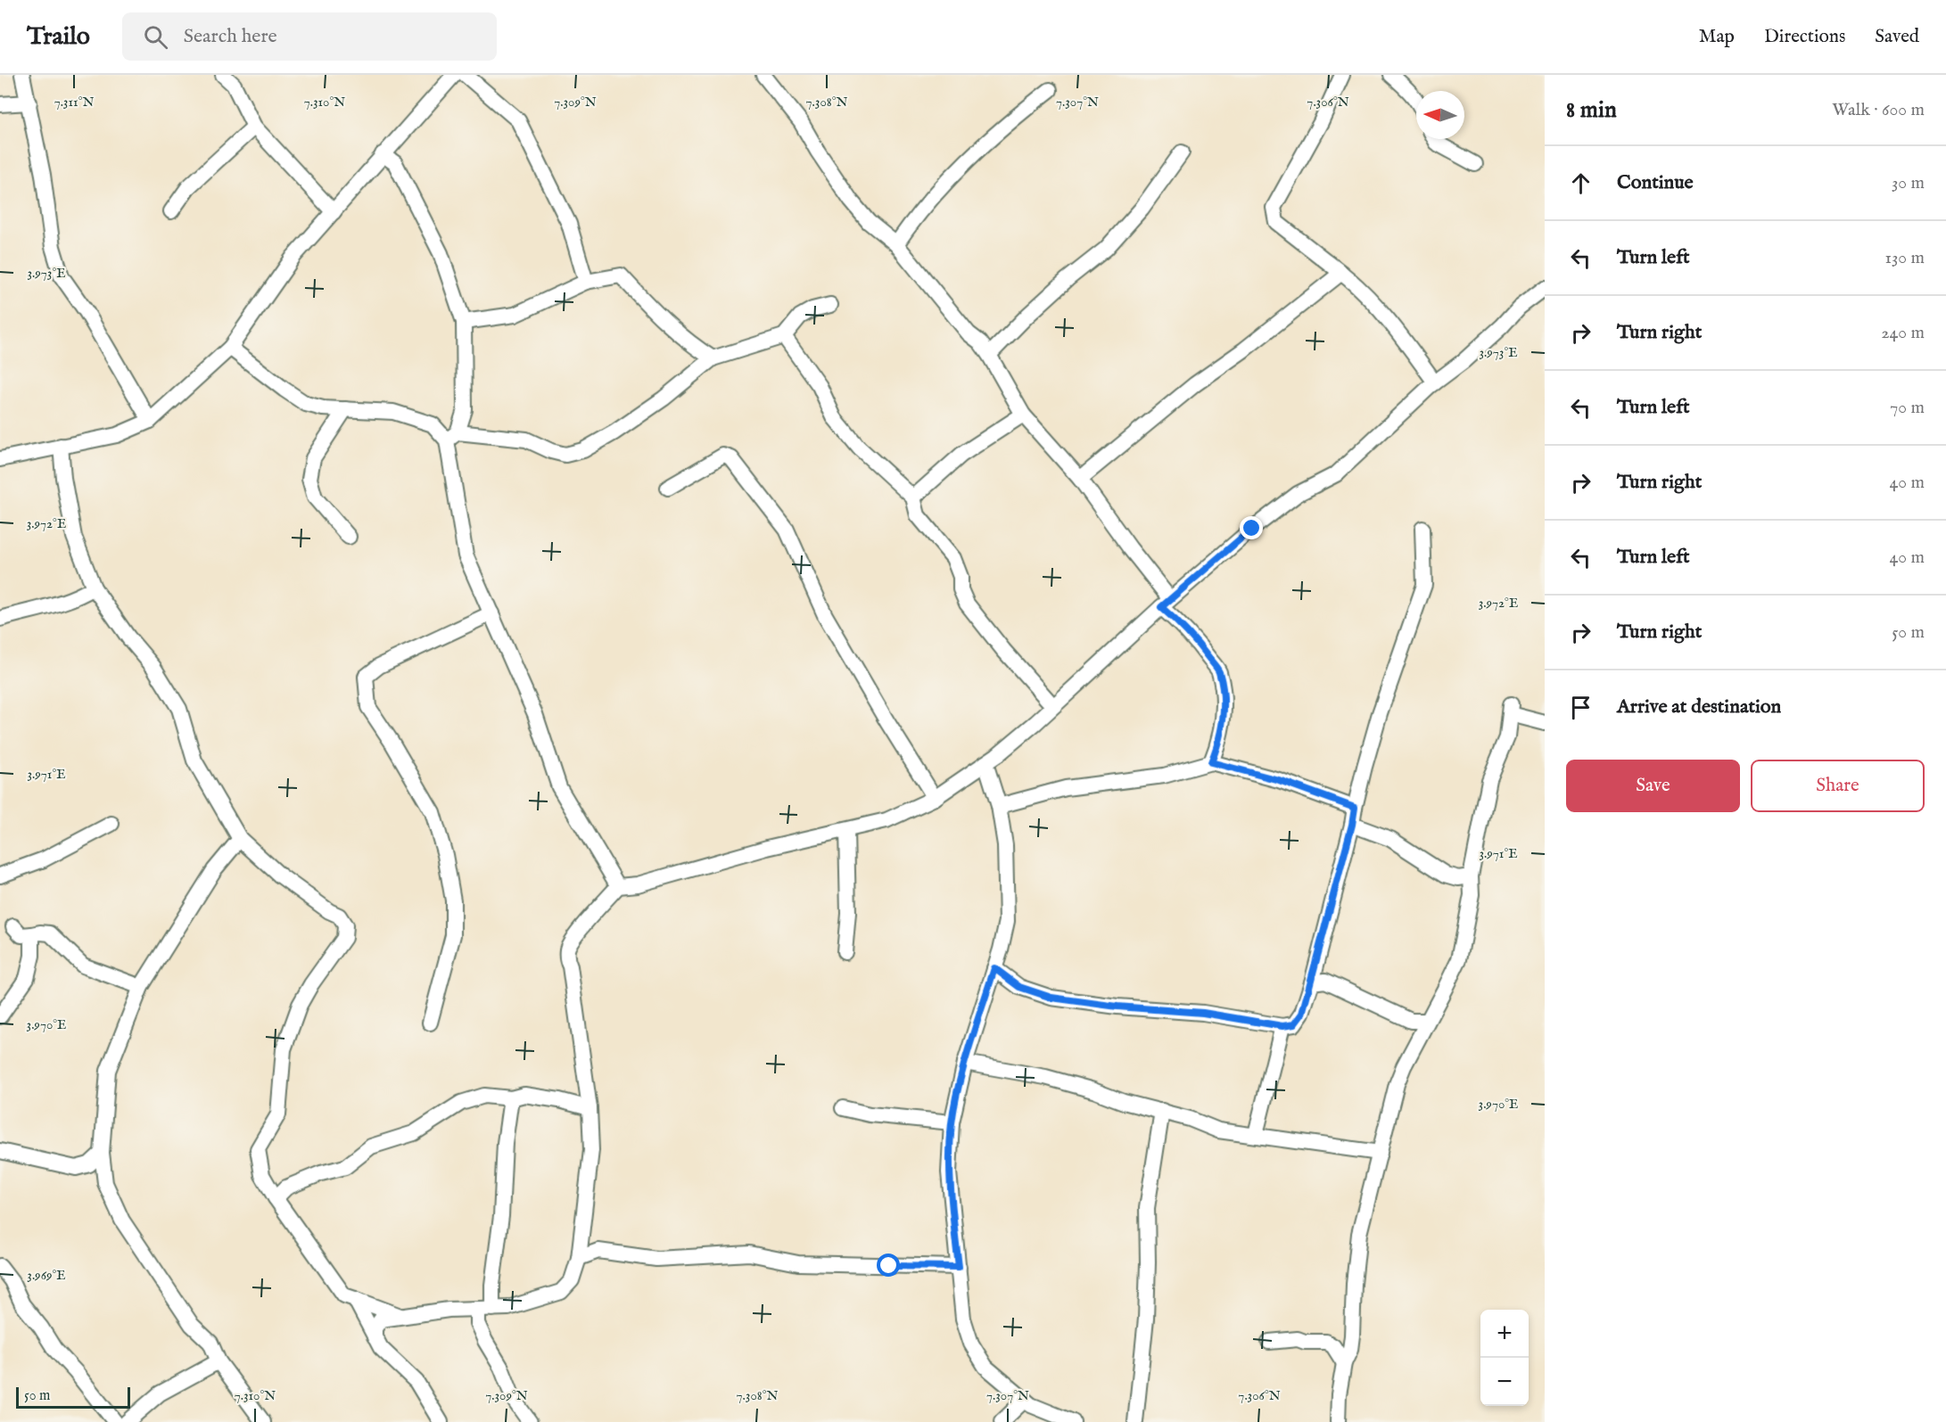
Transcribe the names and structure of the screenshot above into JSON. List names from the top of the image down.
{
  "scale_bar": "50 m",
  "north": "left",
  "page": {
    "header": "Trailo",
    "search": "Search here",
    "nav": ["Map", "Directions", "Saved"],
    "heading": ["8 min", "Walk · 600 m"],
    "list": [
      ["Continue", "30 m"],
      ["Turn left", "130 m"],
      ["Turn right", "240 m"],
      ["Turn left", "70 m"],
      ["Turn right", "40 m"],
      ["Turn left", "40 m"],
      ["Turn right", "50 m"],
      "Arrive at destination"
    ],
    "buttons": ["Save", "Share"],
    "map_buttons": ["+", "−"],
    "scale": "50 m"
  },
  "coordinates": [
    "7.311°N",
    "7.310°N",
    "7.309°N",
    "7.308°N",
    "7.307°N",
    "7.306°N",
    "3.973°E",
    "3.972°E",
    "3.971°E",
    "3.970°E",
    "3.969°E"
  ]
}
